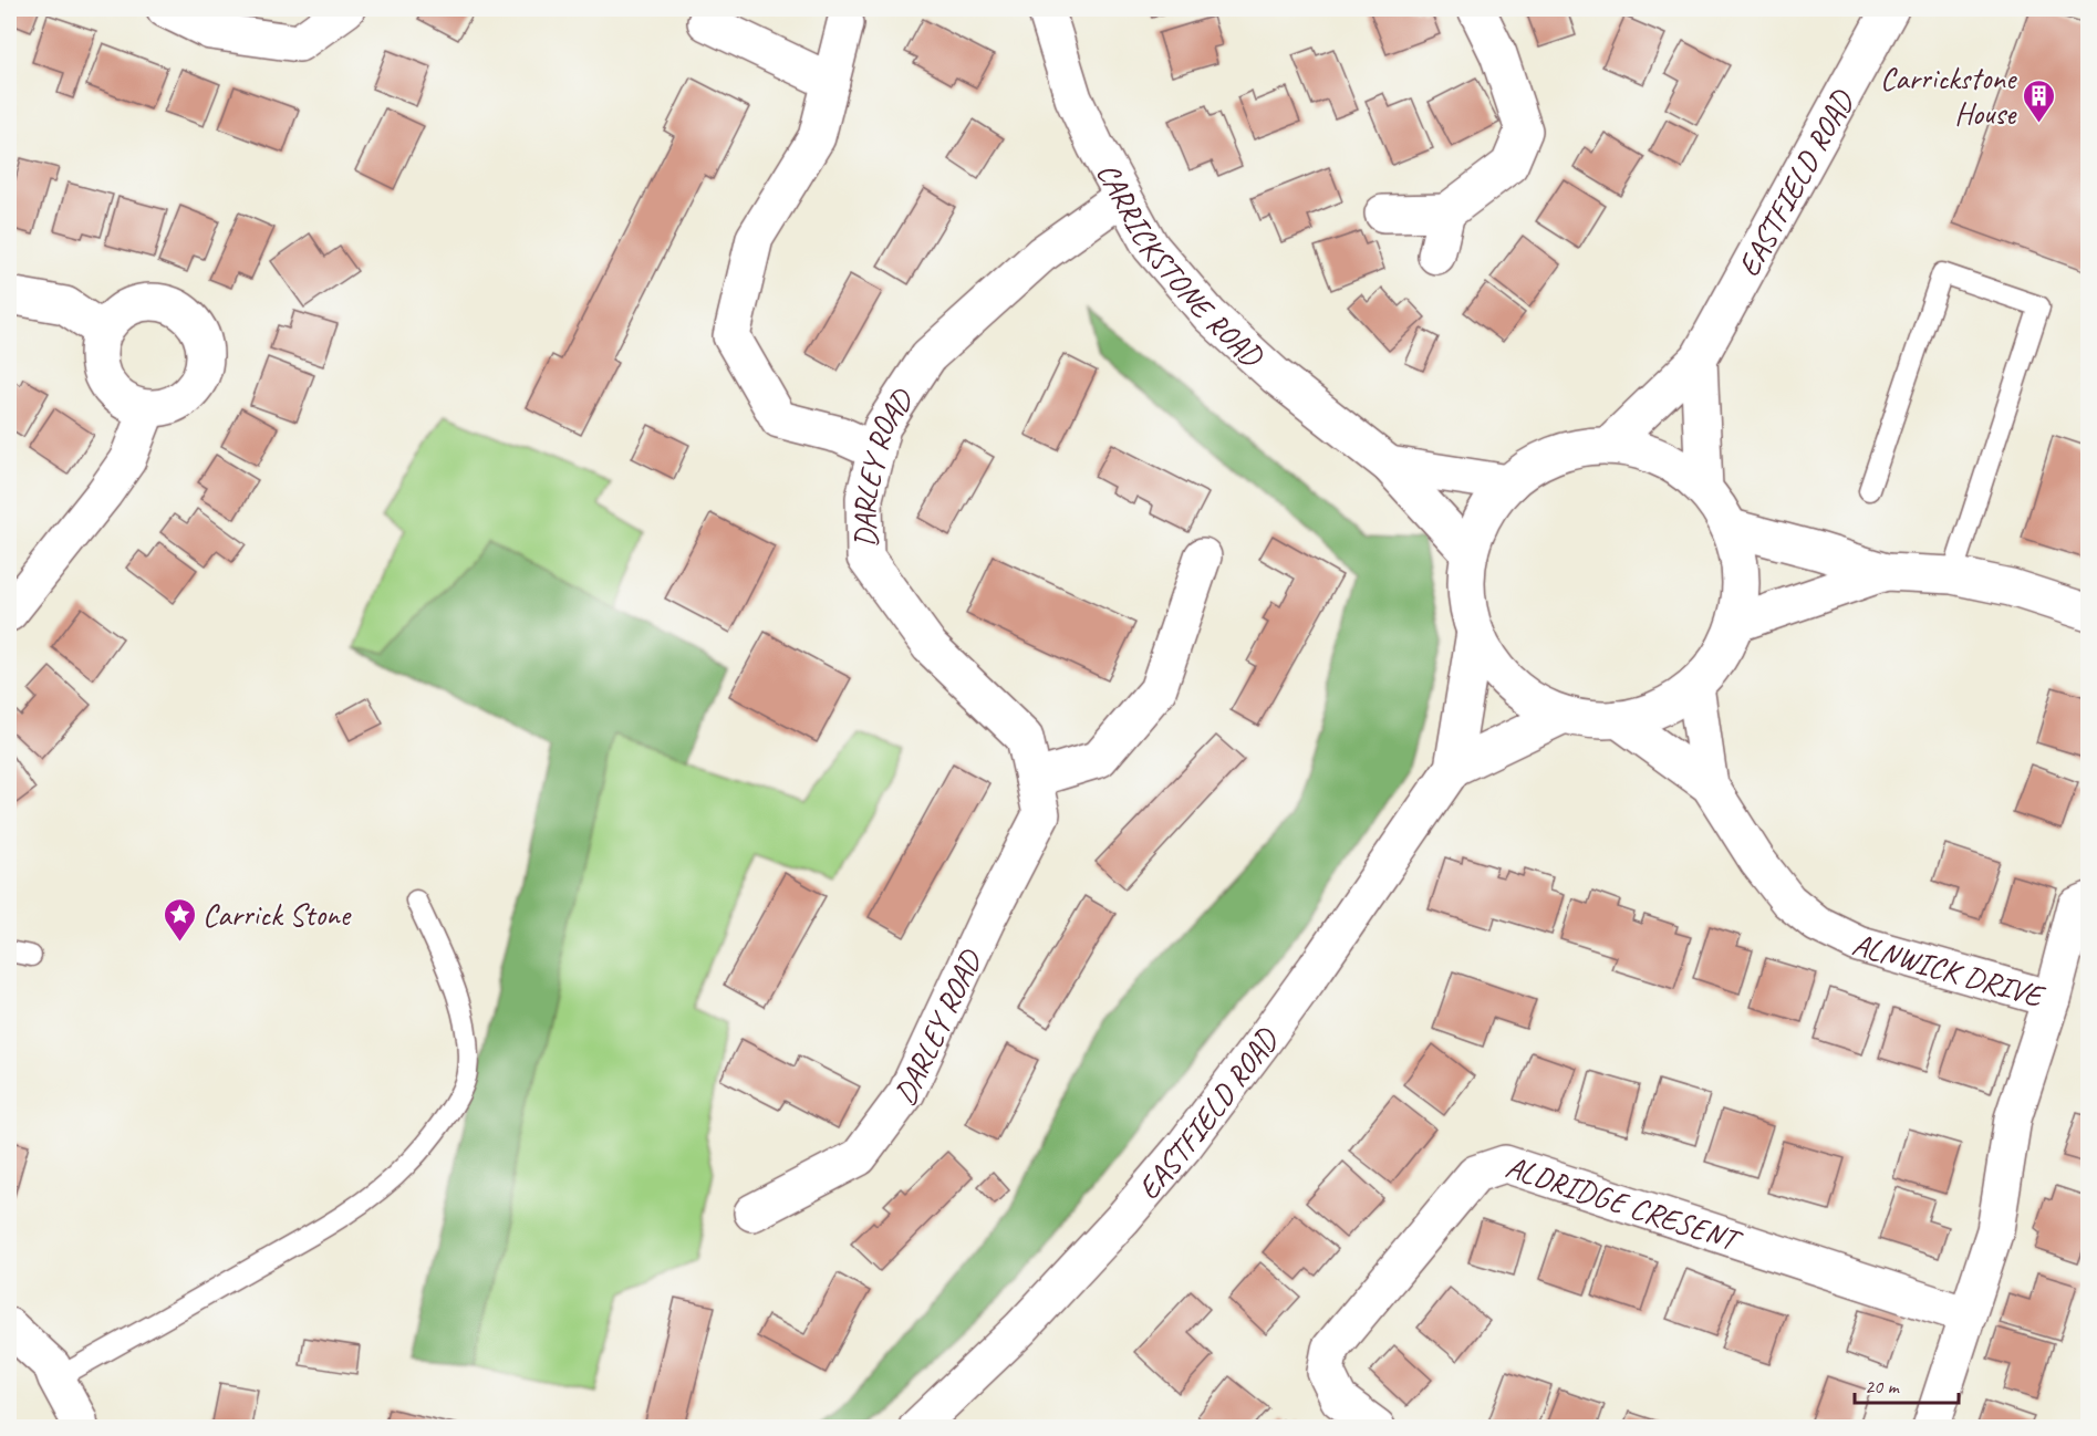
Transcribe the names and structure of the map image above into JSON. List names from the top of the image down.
{
  "streets": {
    "street": [
      "EASTFIELD ROAD",
      "CARRICKSTONE ROAD",
      "DARLEY ROAD",
      "ALNWICK DRIVE",
      "ALDRIDGE CRESENT"
    ]
  },
  "crossings": [
    ["CARRICKSTONE ROAD", "DARLEY ROAD"],
    ["ALNWICK DRIVE", "ALDRIDGE CRESENT"]
  ],
  "places": {
    "building": ["Carrickstone House"],
    "place": ["Carrick Stone"]
  },
  "scale_bar": "20 m"
}
